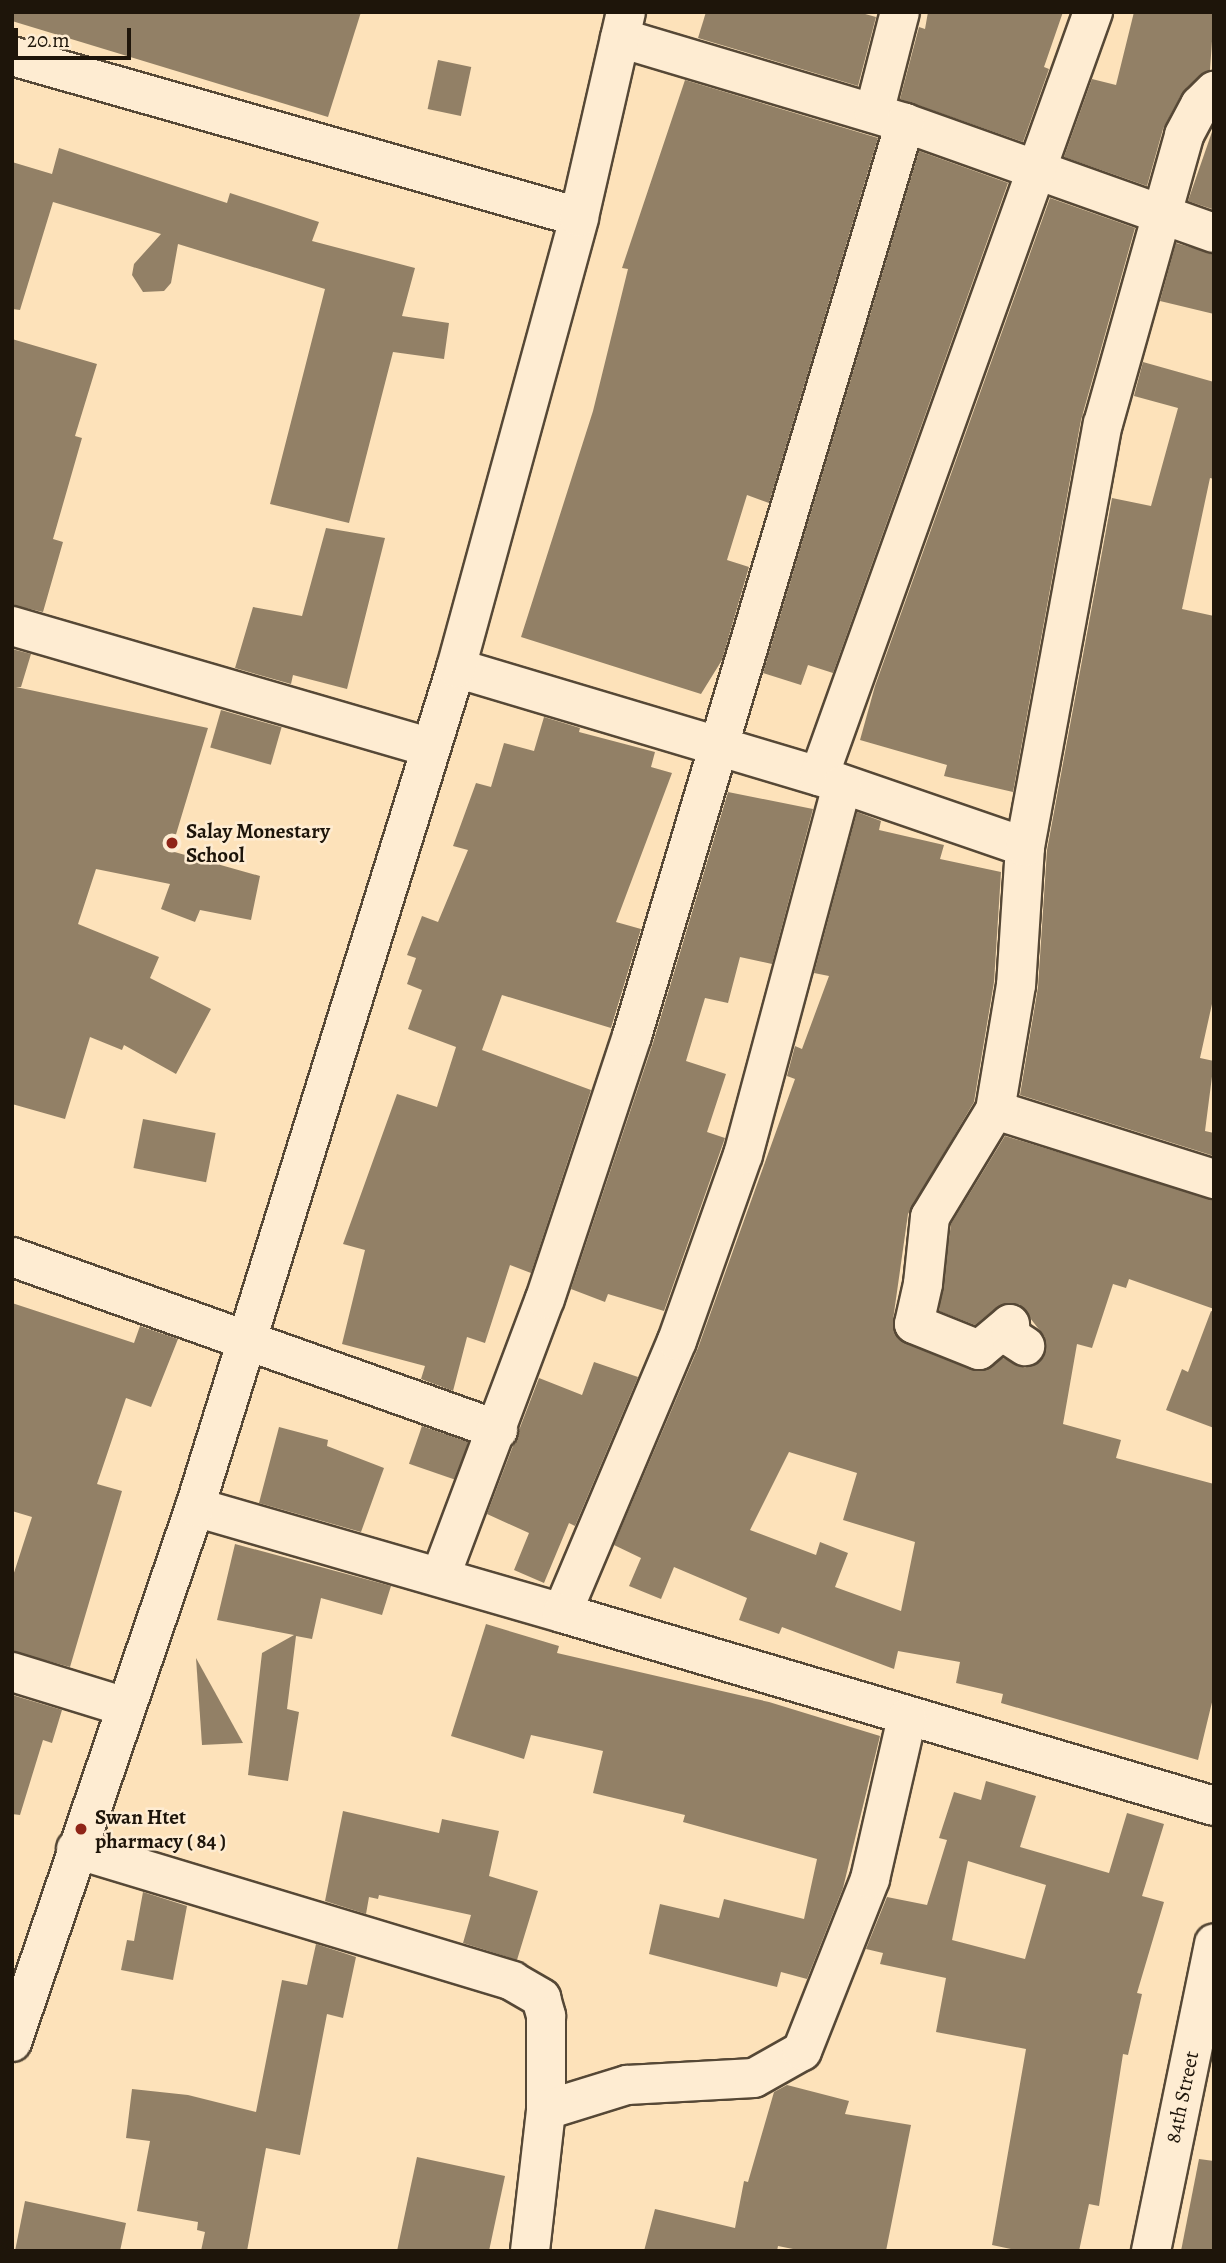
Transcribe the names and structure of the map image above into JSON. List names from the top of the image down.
{
  "streets": {
    "street": ["84th Street"]
  },
  "places": ["Salay Monestary School", "Swan Htet pharmacy ( 84 )"],
  "scale_bar": "20 m"
}
